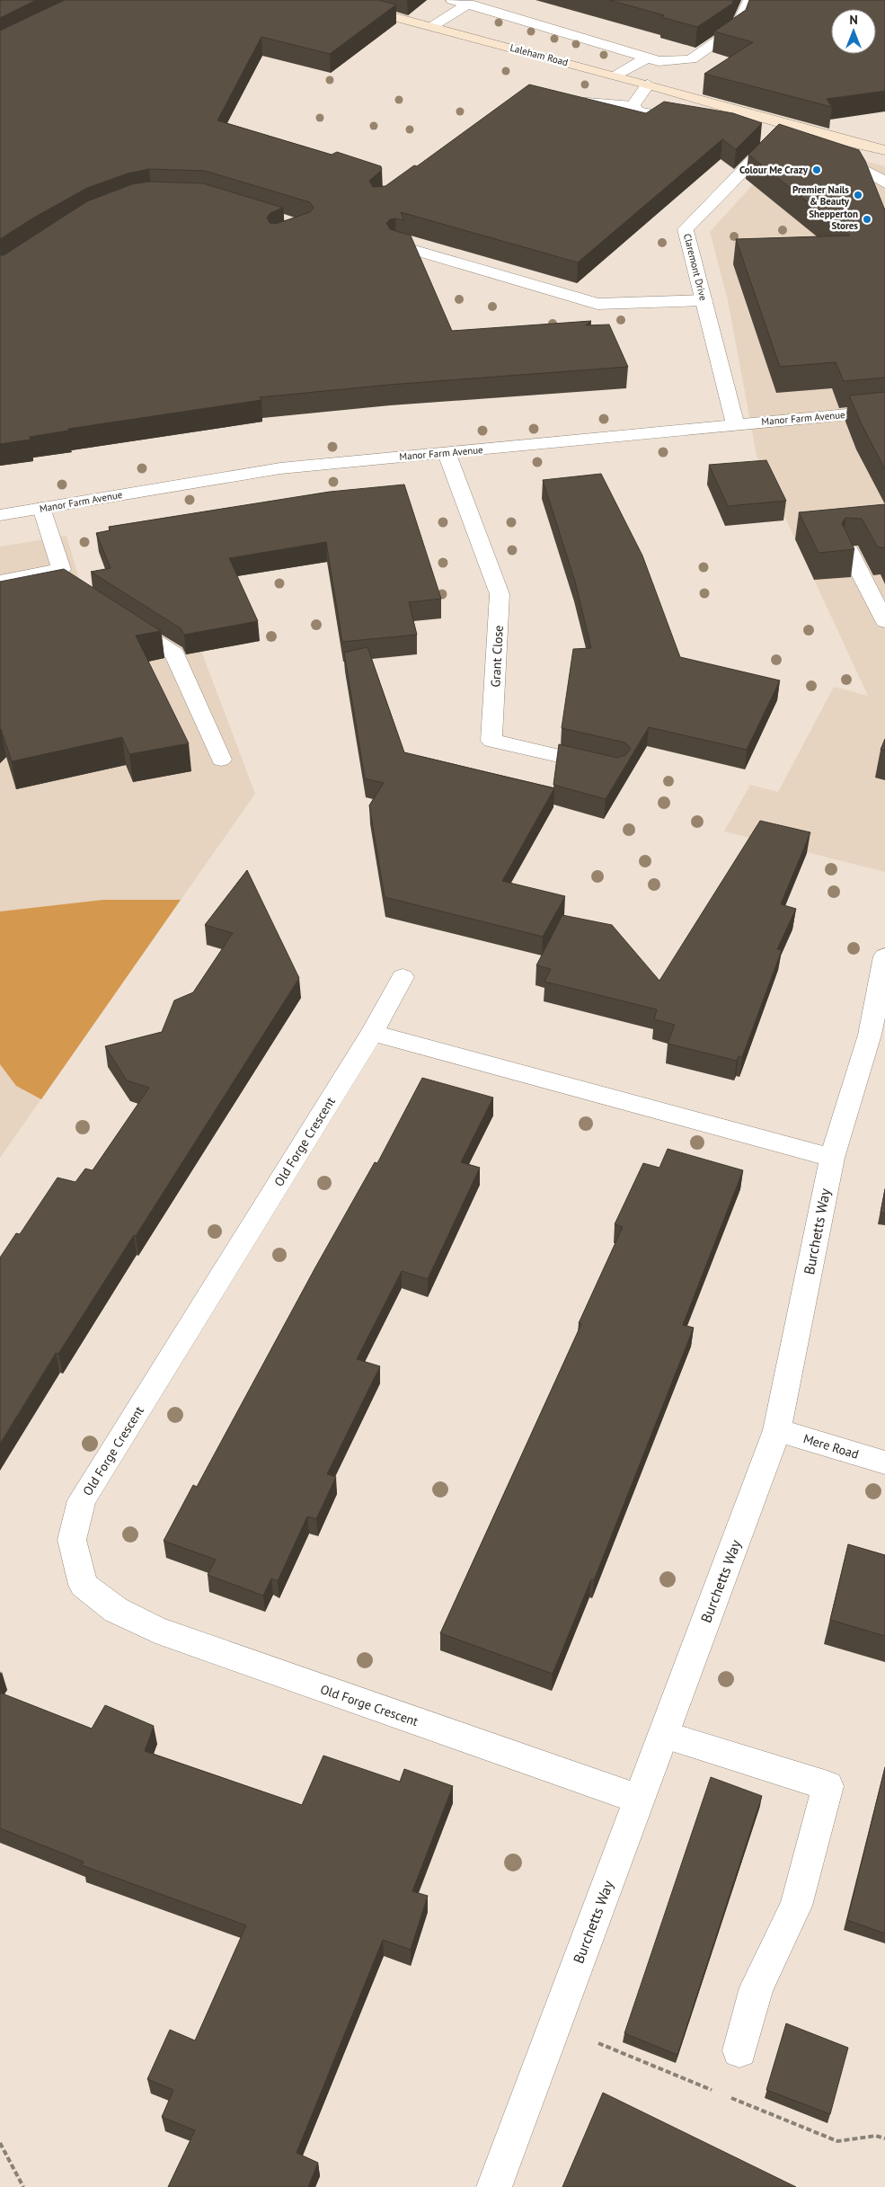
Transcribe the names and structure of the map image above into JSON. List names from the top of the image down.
{
  "streets": {
    "main road": ["Laleham Road"],
    "street": [
      "Claremont Drive",
      "Manor Farm Avenue",
      "Grant Close",
      "Old Forge Crescent",
      "Burchetts Way",
      "Mere Road"
    ]
  },
  "crossings": [
    ["Claremont Drive", "Manor Farm Avenue"],
    ["Manor Farm Avenue", "Grant Close"],
    ["Old Forge Crescent", "Burchetts Way"],
    ["Burchetts Way", "Mere Road"]
  ],
  "places": ["Colour Me Crazy", "Premier Nails & Beauty", "Shepperton Stores"],
  "north": "top"
}
